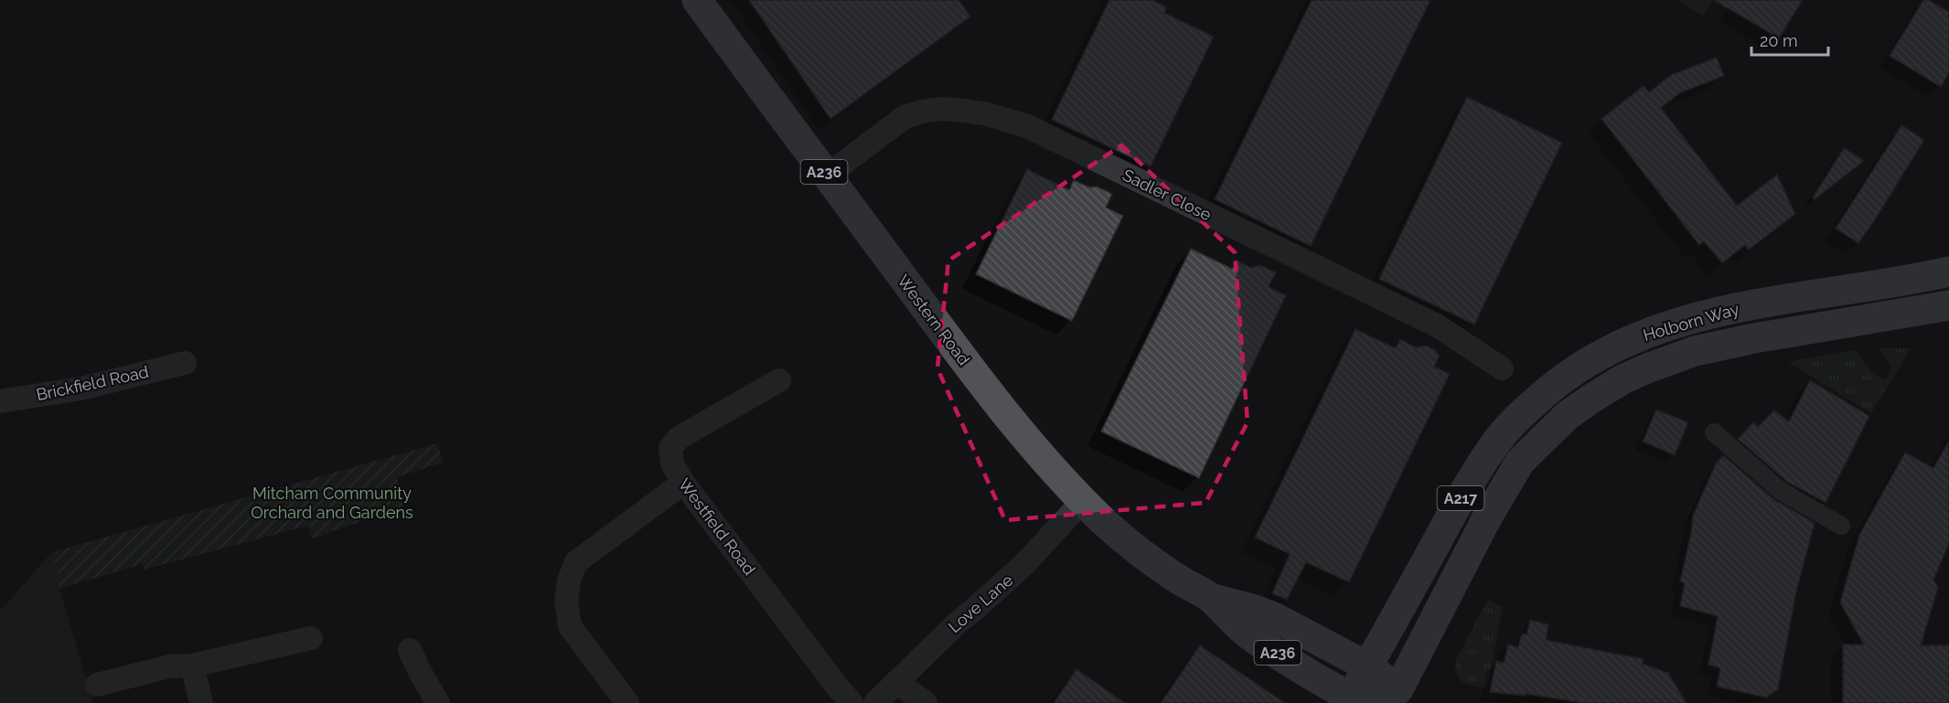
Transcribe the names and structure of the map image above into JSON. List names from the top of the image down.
{
  "streets": {
    "main road": [
      "A236",
      "Western Road",
      "Holborn Way",
      "A217"
    ],
    "street": [
      "Sadler Close",
      "Brickfield Road",
      "Westfield Road",
      "Love Lane"
    ]
  },
  "crossings": [
    ["A236", "Western Road"],
    ["A236", "Holborn Way"],
    ["Sadler Close", "Western Road"],
    ["Western Road", "Holborn Way"],
    ["Western Road", "Love Lane"]
  ],
  "parks": ["Mitcham Community Orchard and Gardens"],
  "scale_bar": "20 m"
}
